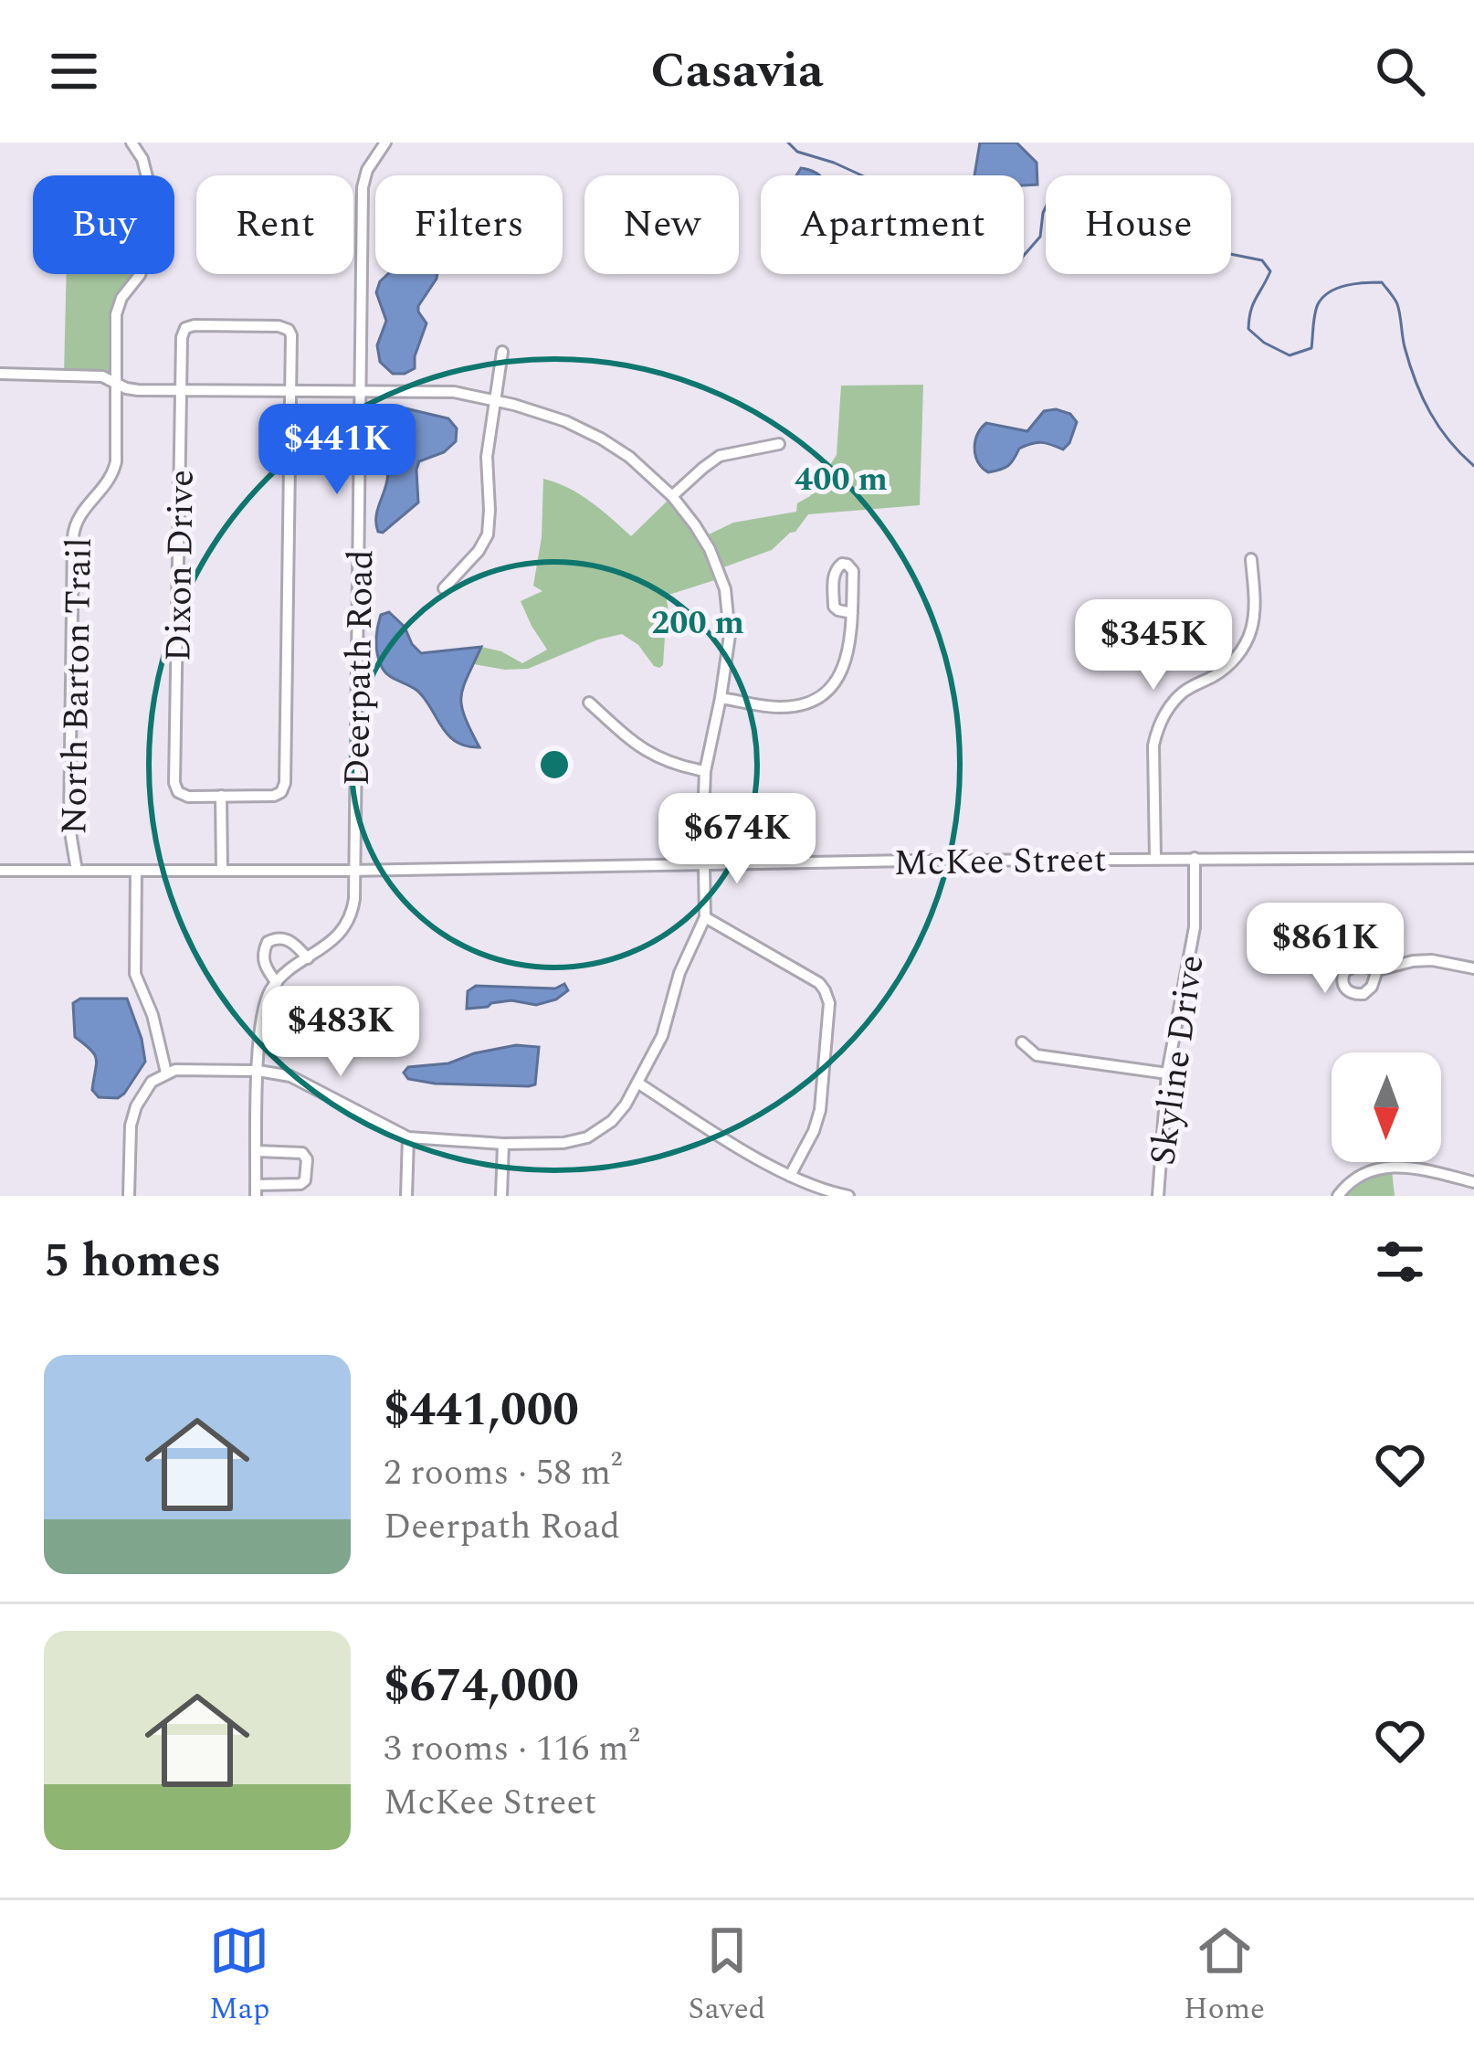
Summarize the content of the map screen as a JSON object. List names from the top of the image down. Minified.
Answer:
{"streets":{"street":["Dixon Drive","Deerpath Road","North Barton Trail","McKee Street","Skyline Drive"]},"crossings":[["Deerpath Road","McKee Street"],["North Barton Trail","McKee Street"],["McKee Street","Skyline Drive"]],"north":"bottom","page":{"header":"Casavia","chip":["Buy","Rent","Filters","New","Apartment","House"],"price":["$441K","$345K","$674K","$861K","$483K"],"heading":"5 homes","list":[{"name":"$441,000","note":"2 rooms · 58 m² · Deerpath Road"},{"name":"$674,000","note":"3 rooms · 116 m² · McKee Street"}],"tabs":["Map","Saved","Home"]},"rings":["400 m","200 m"]}
